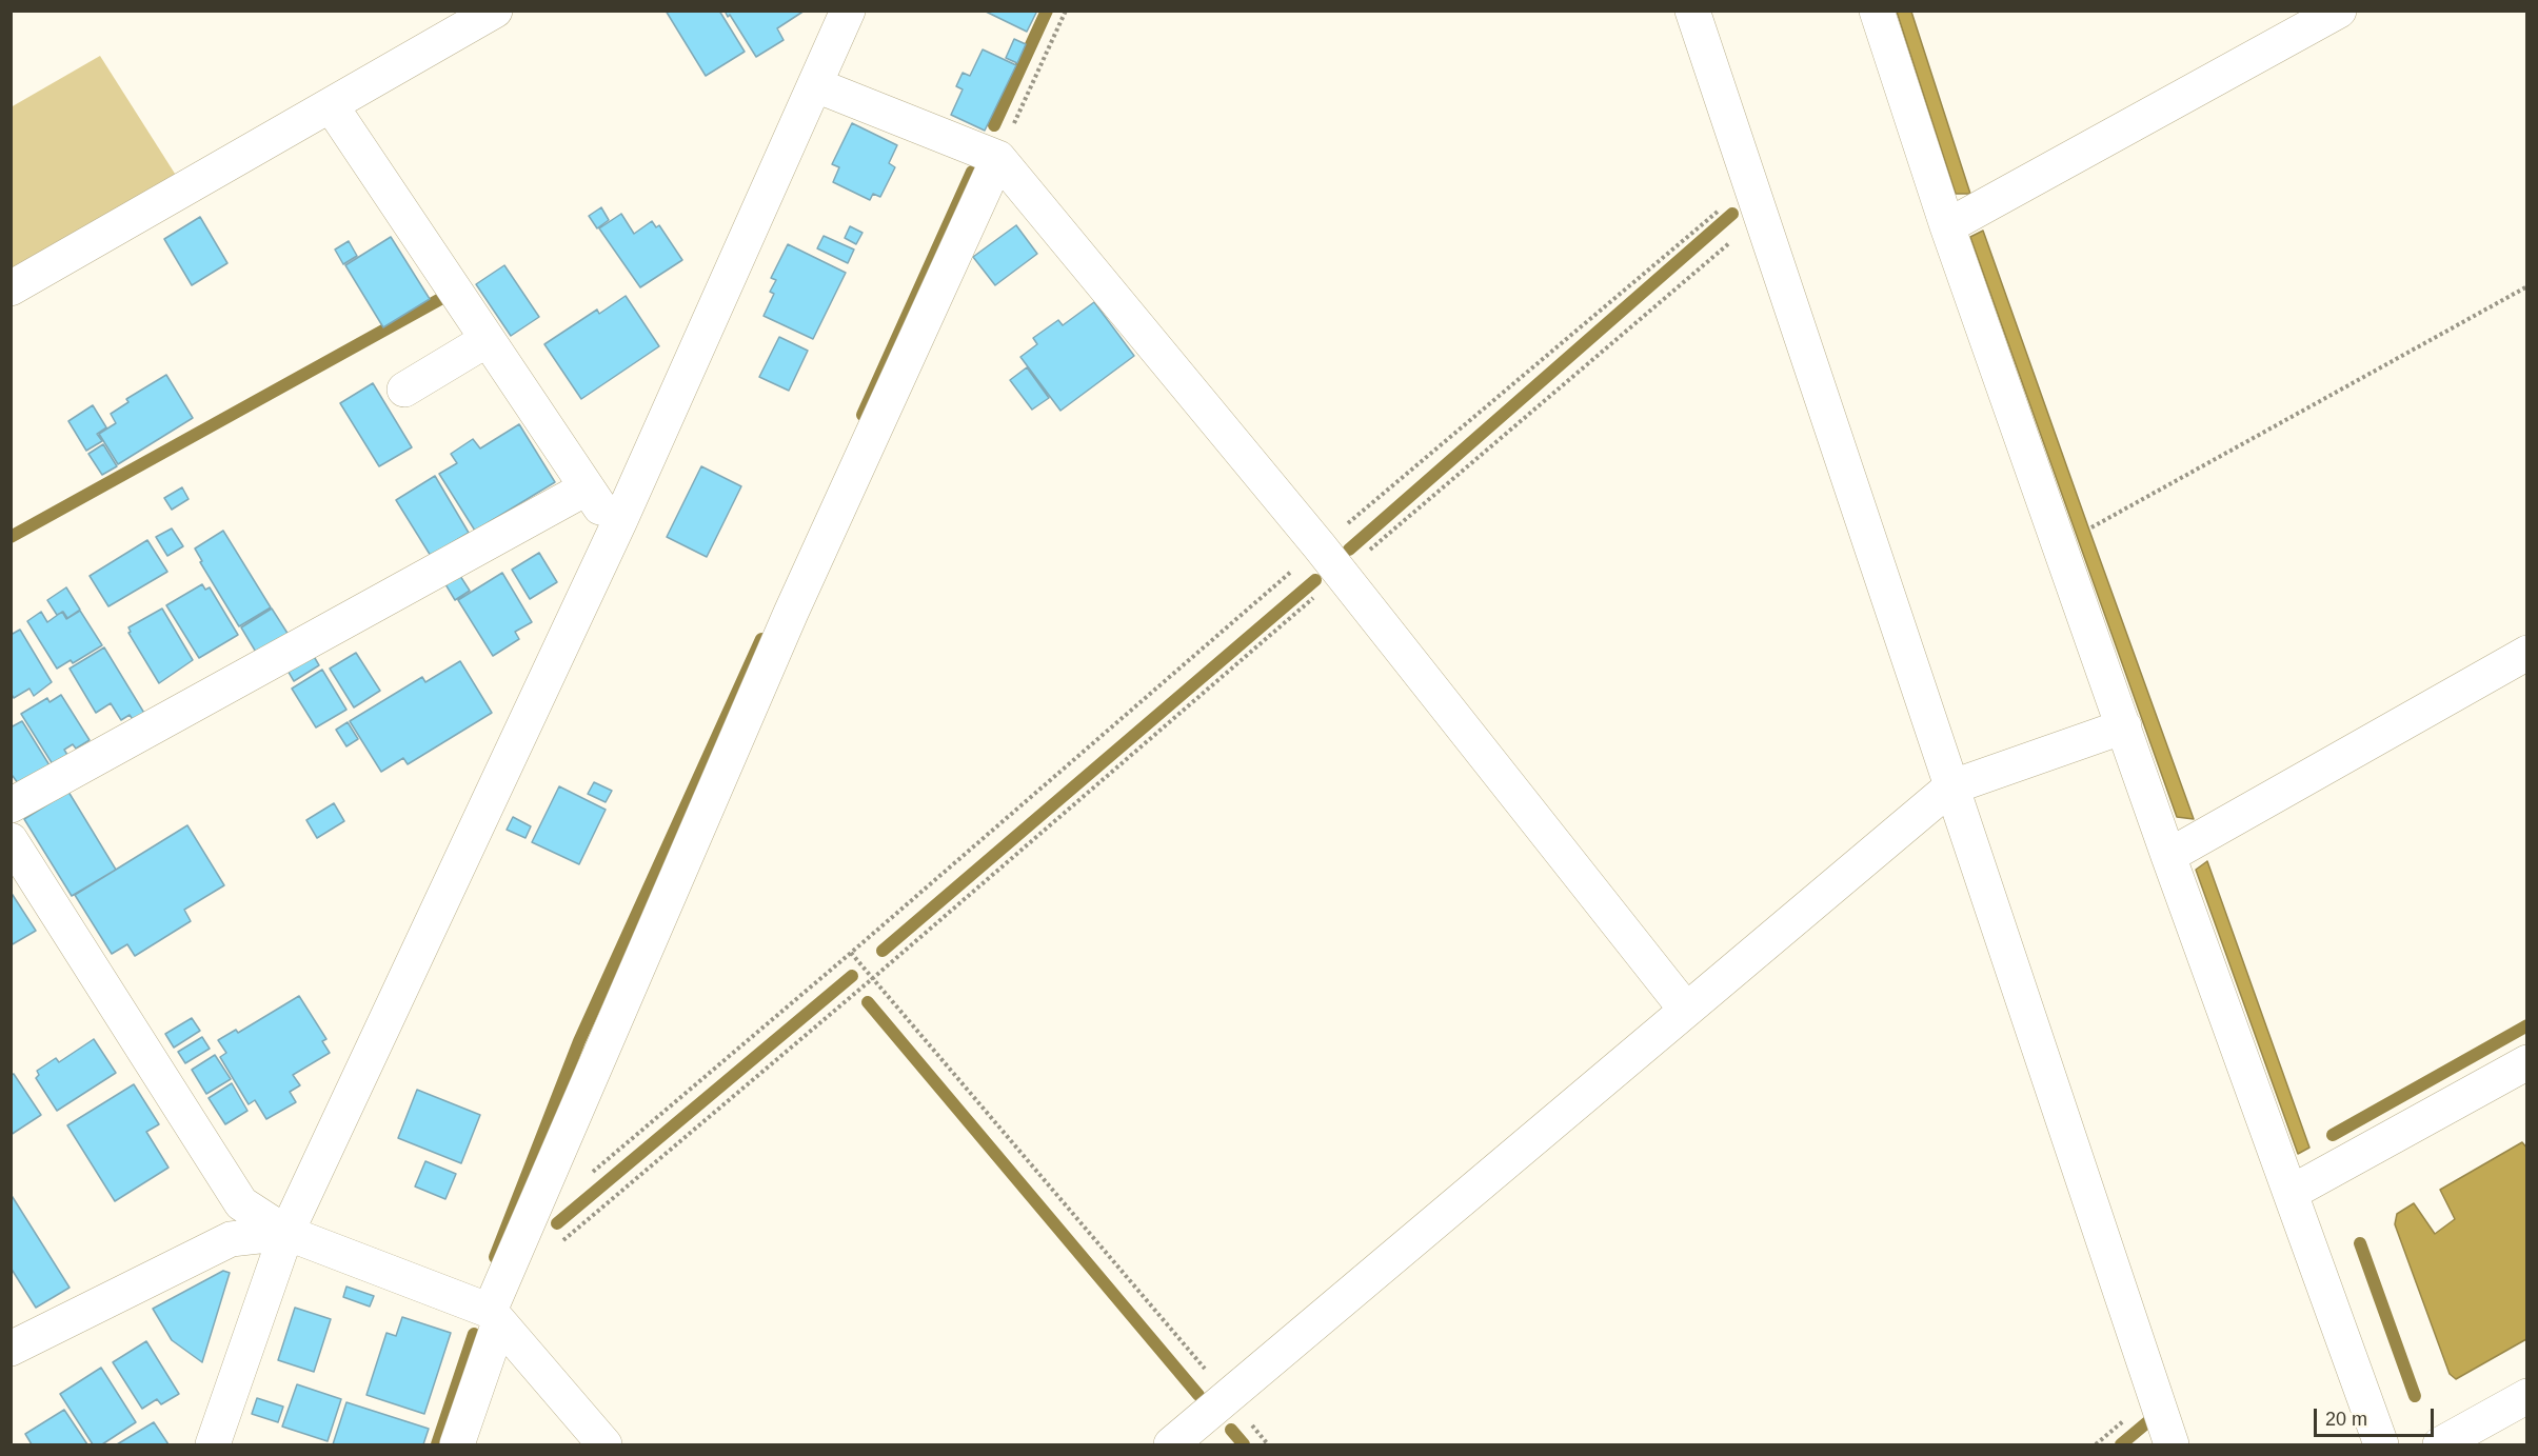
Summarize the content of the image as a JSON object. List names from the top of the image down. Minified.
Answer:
{"scale_bar":"20 m"}
